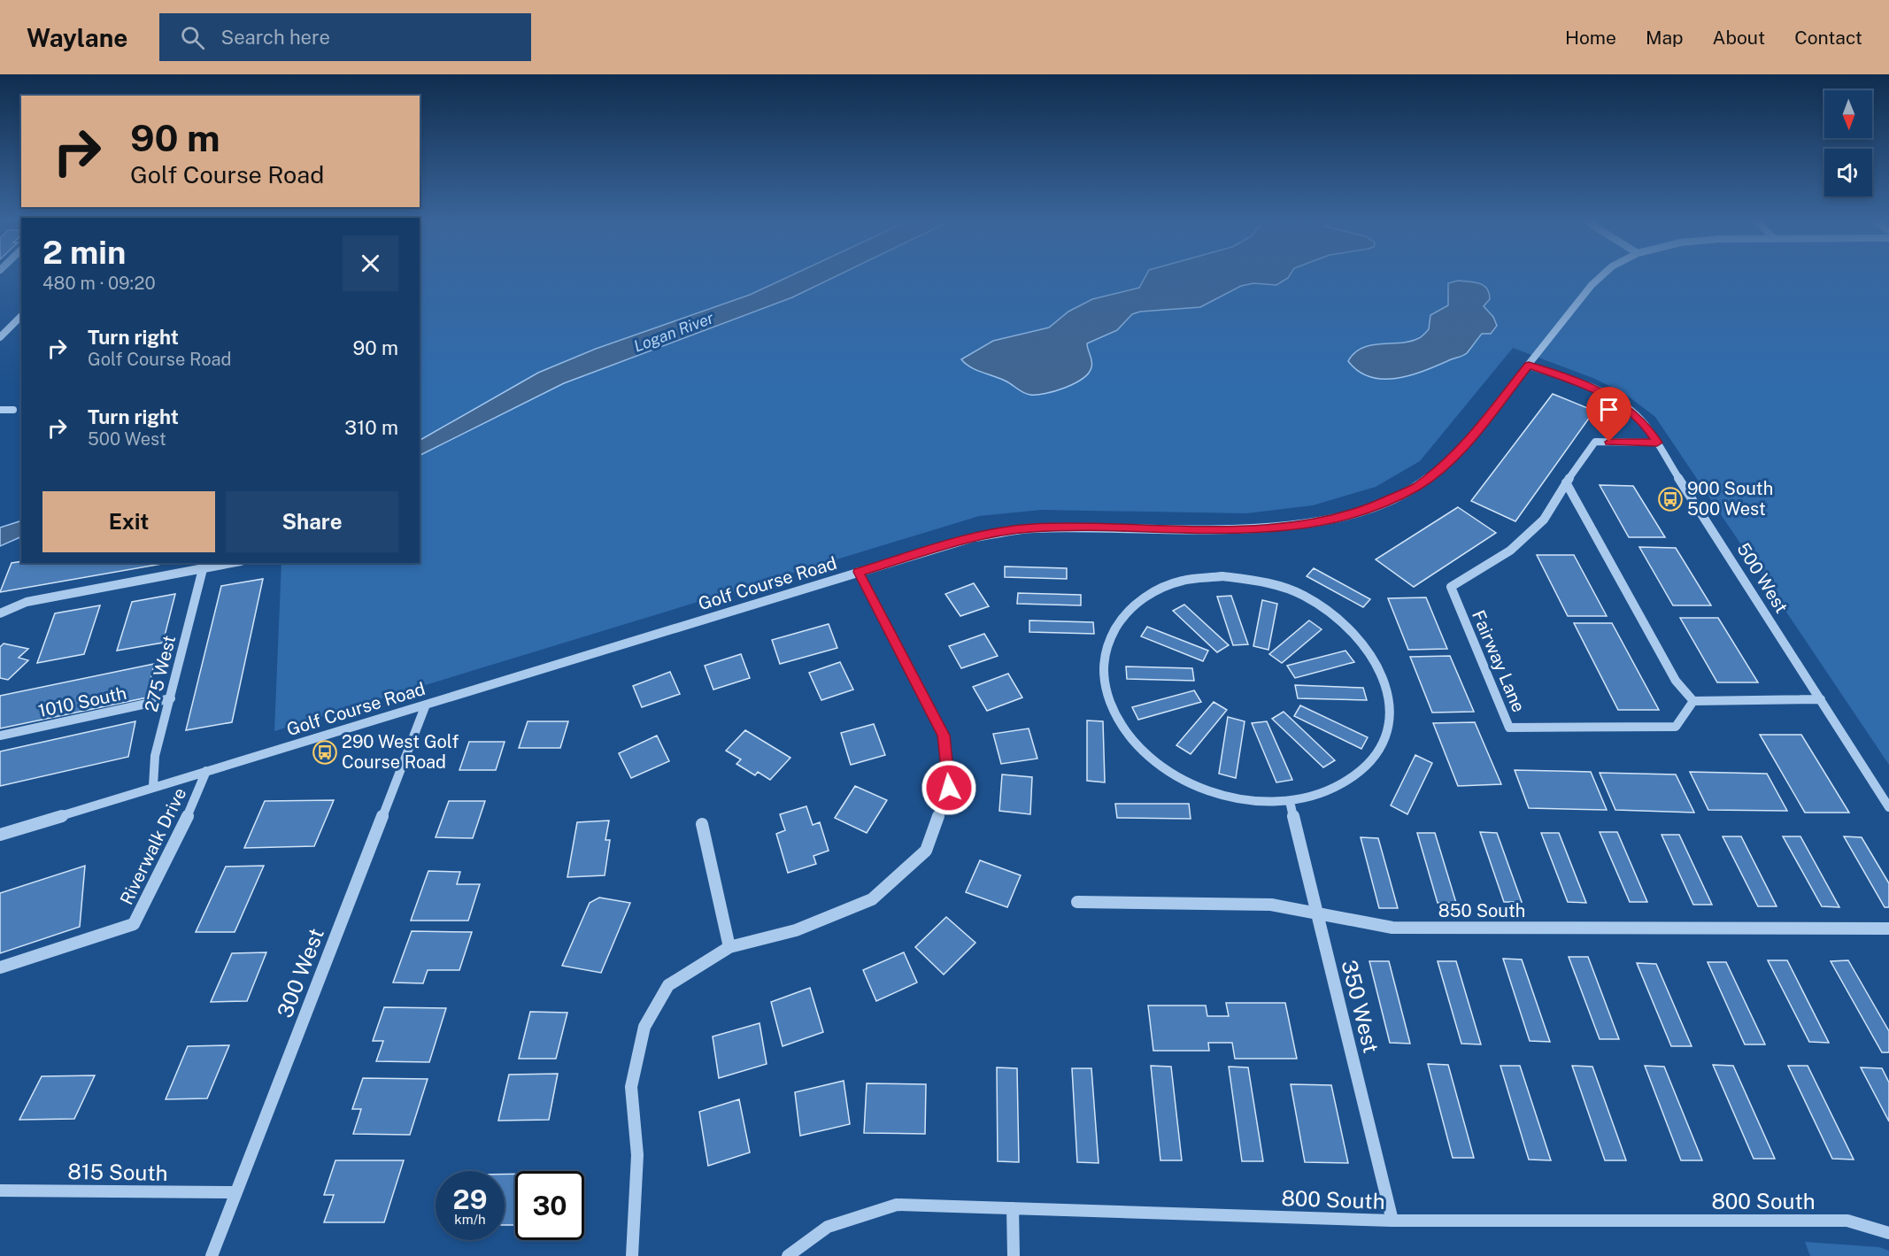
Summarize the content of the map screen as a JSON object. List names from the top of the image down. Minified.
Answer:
{"streets":{"street":["500 West","Golf Course Road","Fairway Lane","275 West","1010 South","Riverwalk Drive","850 South","300 West","350 West","815 South","800 South"]},"crossings":[["500 West","Golf Course Road"],["500 West","Fairway Lane"],["Golf Course Road","275 West"],["Golf Course Road","Riverwalk Drive"],["Golf Course Road","300 West"],["275 West","1010 South"],["850 South","350 West"],["300 West","815 South"],["350 West","800 South"]],"water":["Logan River"],"places":{"bus stop":["900 South 500 West","290 West Golf Course Road"]},"north":"bottom","page":{"header":"Waylane","search":"Search here","nav":["Home","Map","About","Contact"],"turn":["90 m","Golf Course Road"],"heading":["2 min","480 m · 09:20"],"list":[{"name":"Turn right","note":"Golf Course Road","value":"90 m"},{"name":"Turn right","note":"500 West","value":"310 m"}],"buttons":["Exit","Share"],"speed":"29 km/h","limit":"30"}}
